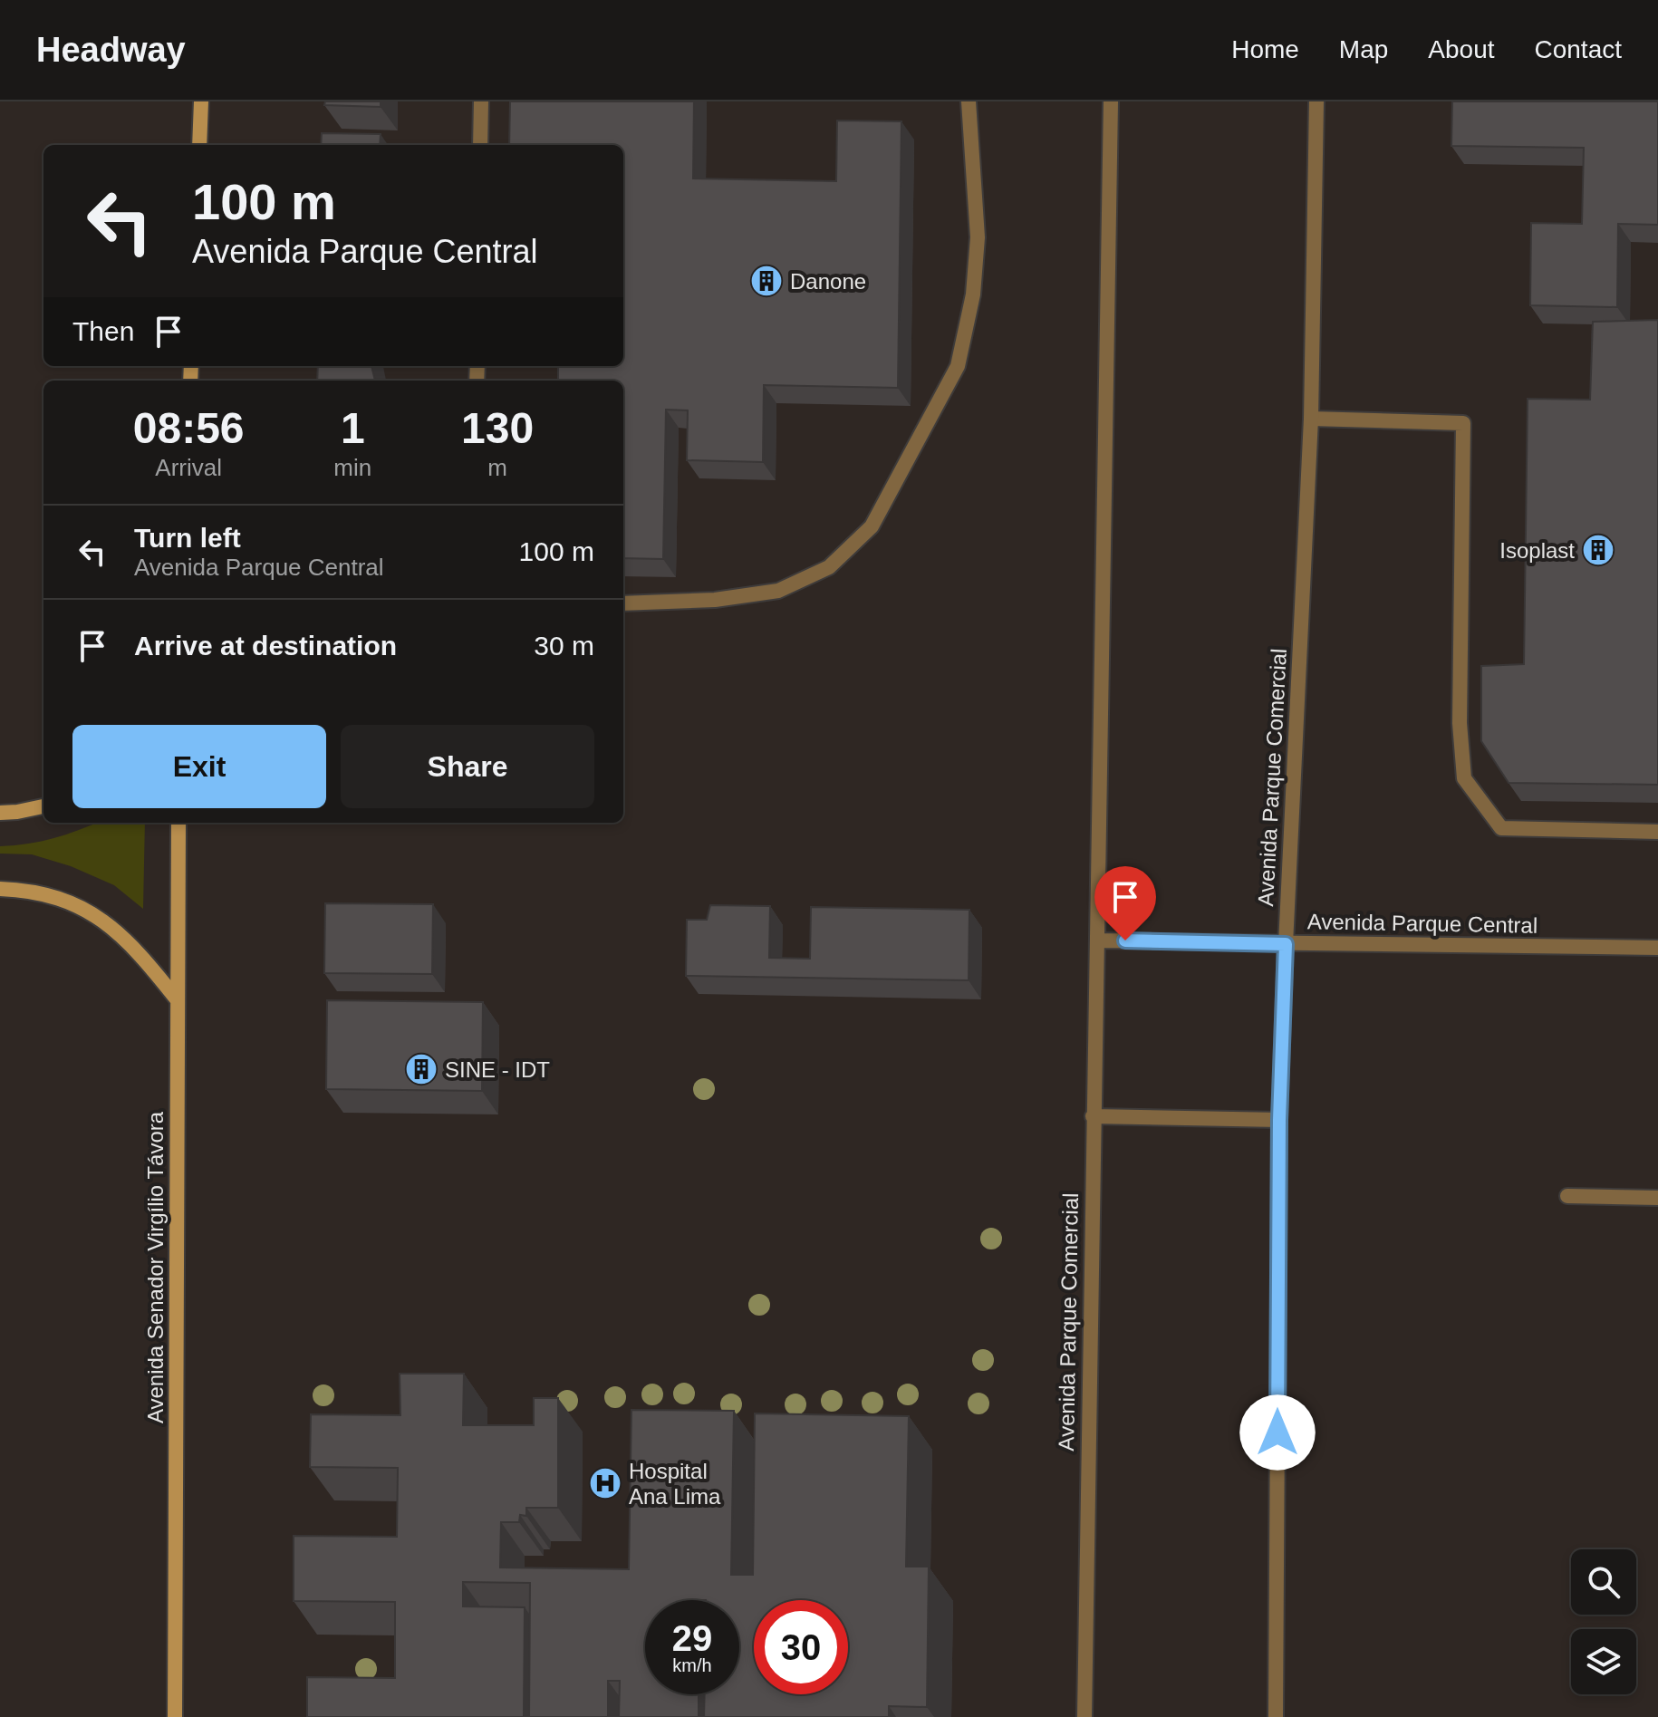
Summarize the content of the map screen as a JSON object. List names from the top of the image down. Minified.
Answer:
{"streets":{"main road":["Avenida Senador Virgílio Távora"],"street":["Avenida Parque Comercial","Avenida Parque Central"]},"crossings":[["Avenida Parque Comercial","Avenida Parque Central"]],"places":{"building":["Danone","Isoplast","SINE - IDT"],"hospital":["Hospital Ana Lima"]},"page":{"header":"Headway","nav":["Home","Map","About","Contact"],"turn":["100 m","Avenida Parque Central"],"then":"Then","eta":["08:56","Arrival","1","min","130","m"],"list":[{"name":"Turn left","note":"Avenida Parque Central","value":"100 m"},{"name":"Arrive at destination","value":"30 m"}],"buttons":["Exit","Share"],"speed":"29 km/h","limit":"30"}}
